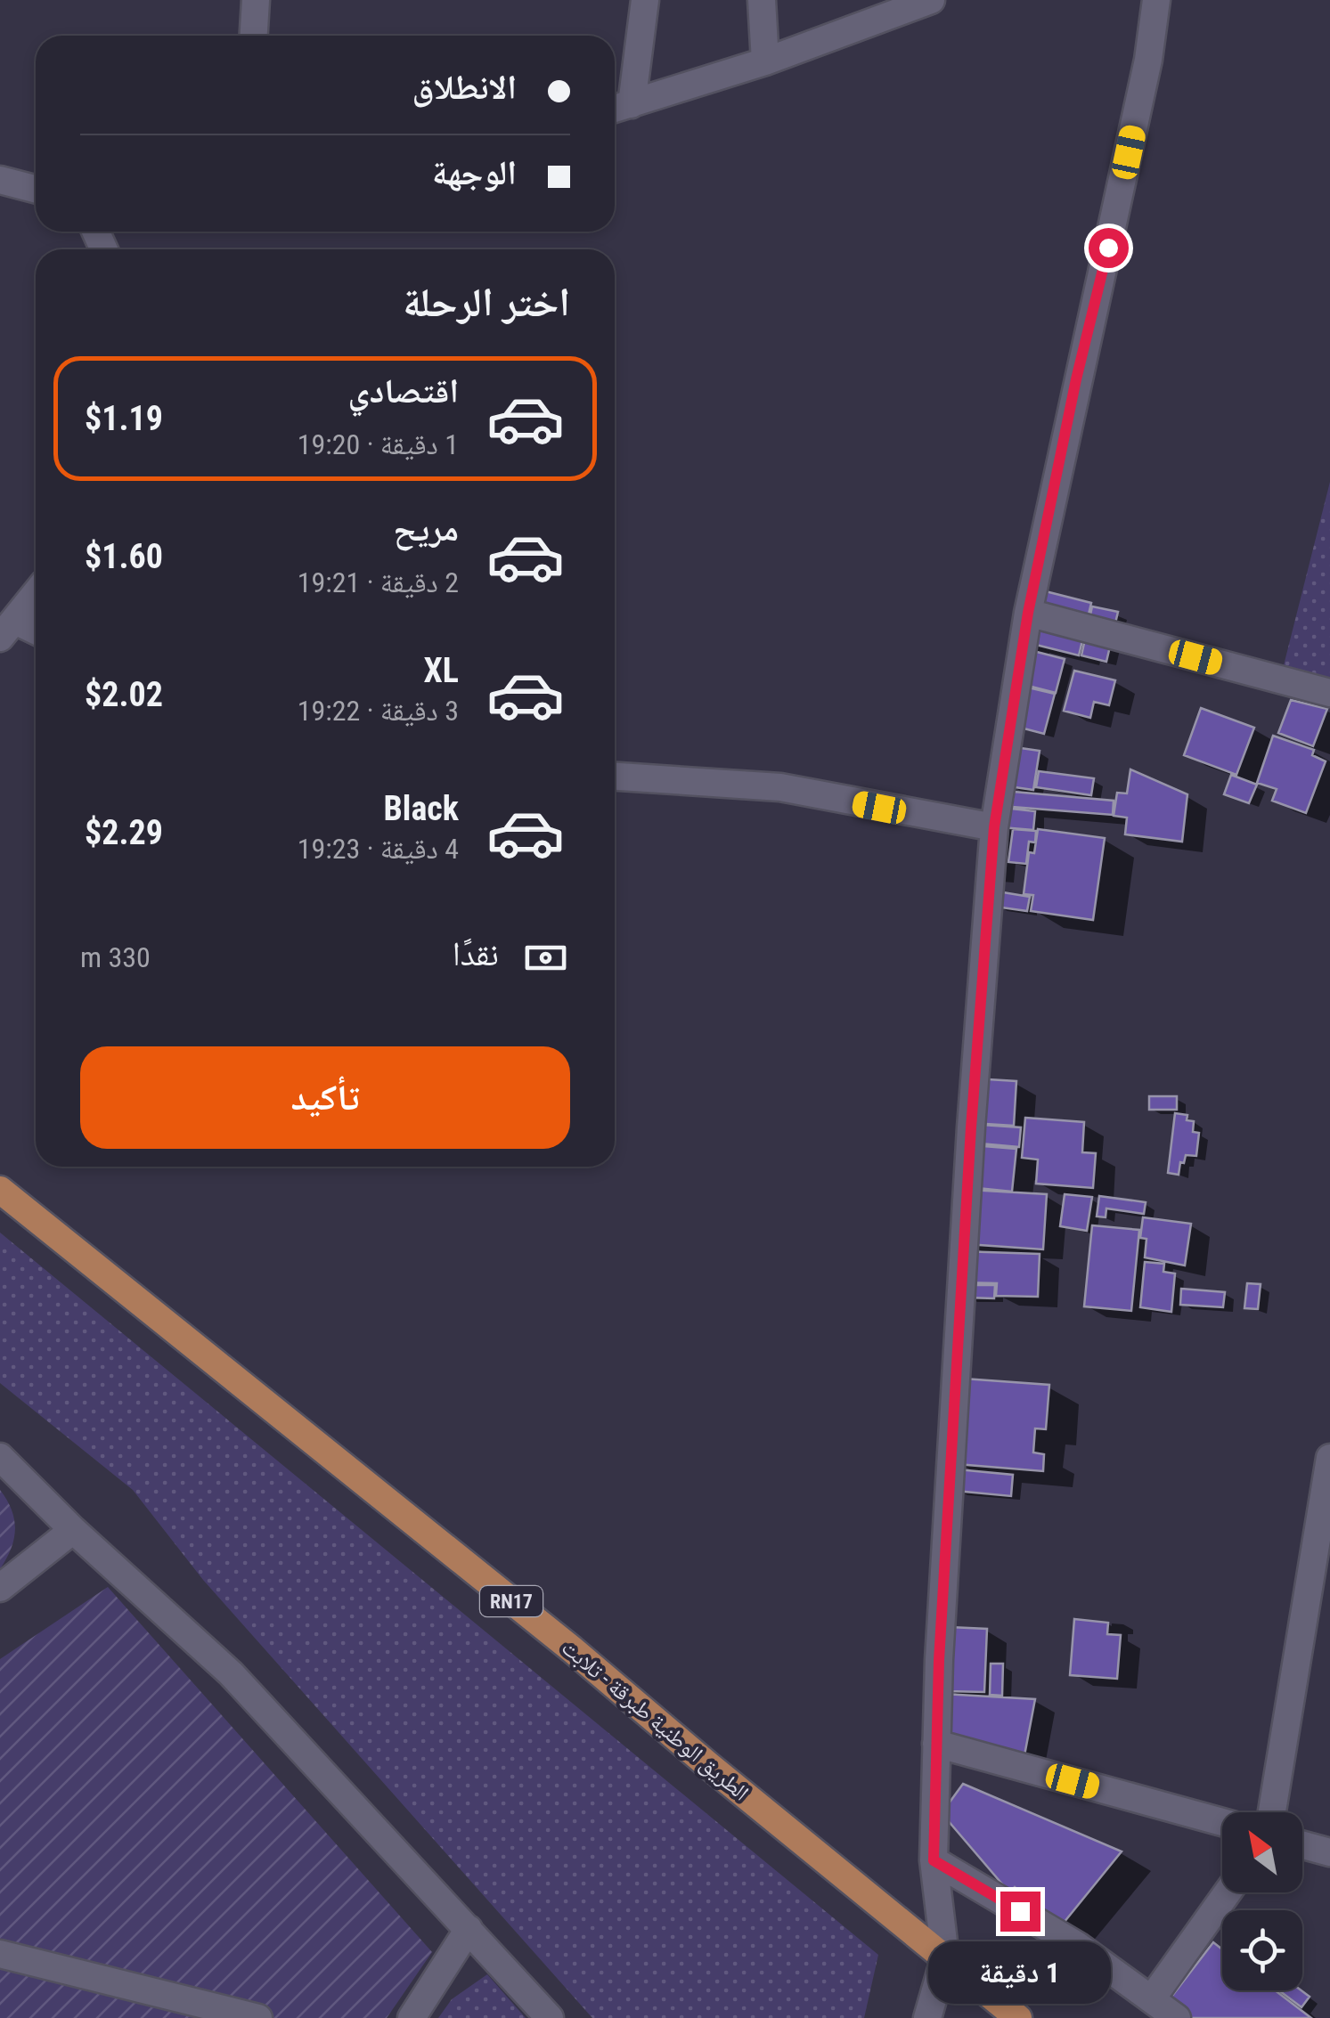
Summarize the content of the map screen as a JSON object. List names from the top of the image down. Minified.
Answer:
{"streets":{"main road":["RN17","الطريق الوطنية طبرقة - تلابت"]},"north":"top left","page":{"banner":["الانطلاق","الوجهة"],"heading":"اختر الرحلة","list":[{"name":"اقتصادي","note":"1 دقيقة · 19:20","value":"$1.19"},{"name":"مريح","note":"2 دقيقة · 19:21","value":"$1.60"},{"name":"XL","note":"3 دقيقة · 19:22","value":"$2.02"},{"name":"Black","note":"4 دقيقة · 19:23","value":"$2.29"}],"pay":["نقدًا","330 m"],"buttons":"تأكيد","bubble":"1 دقيقة"}}
